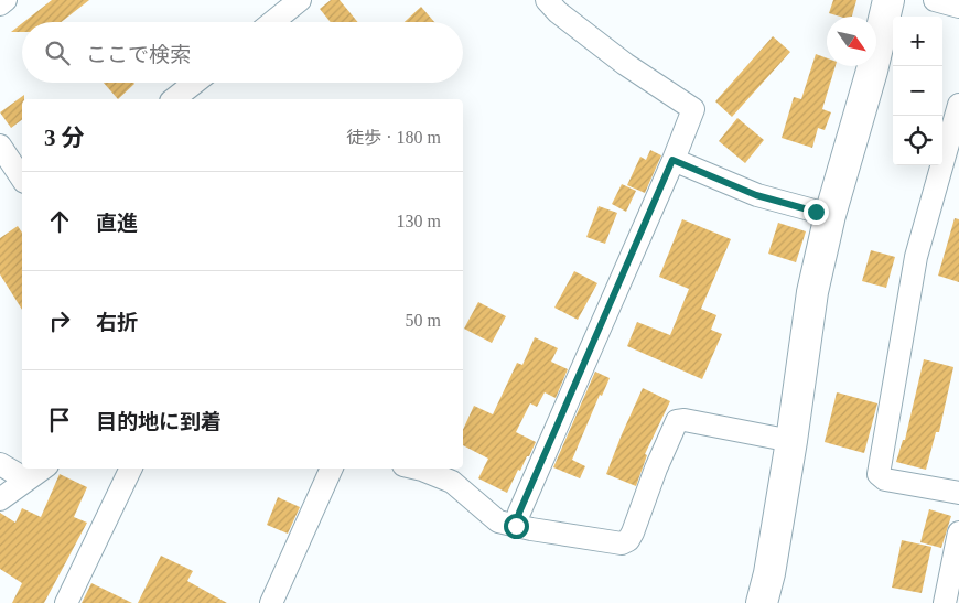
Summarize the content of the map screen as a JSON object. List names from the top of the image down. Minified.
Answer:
{"north":"bottom right","page":{"map_buttons":["+","−"],"search":"ここで検索","heading":["3 分","徒歩 · 180 m"],"list":[["直進","130 m"],["右折","50 m"],"目的地に到着"]}}
